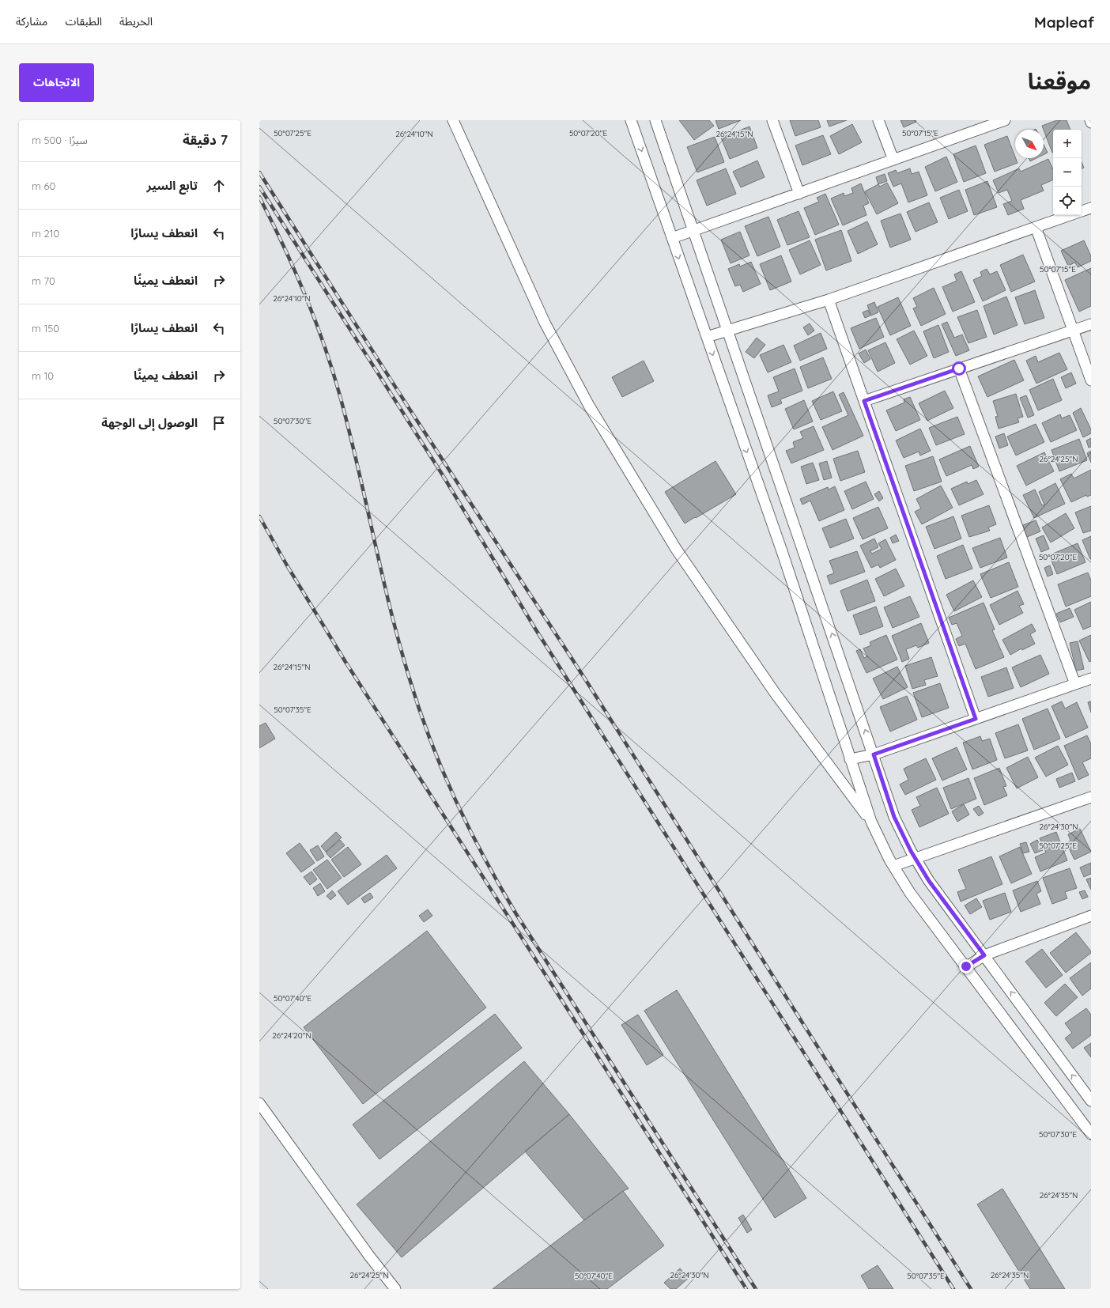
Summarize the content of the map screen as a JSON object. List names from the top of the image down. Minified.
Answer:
{"north":"bottom right","page":{"header":"Mapleaf","nav":["الخريطة","الطبقات","مشاركة"],"title":"موقعنا","buttons":"الاتجاهات","heading":["7 دقيقة","سيرًا · 500 m"],"map_buttons":["+","−"],"list":[["تابع السير","60 m"],["انعطف يسارًا","210 m"],["انعطف يمينًا","70 m"],["انعطف يسارًا","150 m"],["انعطف يمينًا","10 m"],"الوصول إلى الوجهة"]},"coordinates":["50°07'25\"E","50°07'20\"E","50°07'15\"E","26°24'10\"N","26°24'15\"N","50°07'30\"E","26°24'25\"N","50°07'35\"E","26°24'30\"N","50°07'40\"E","26°24'20\"N","26°24'35\"N"]}
